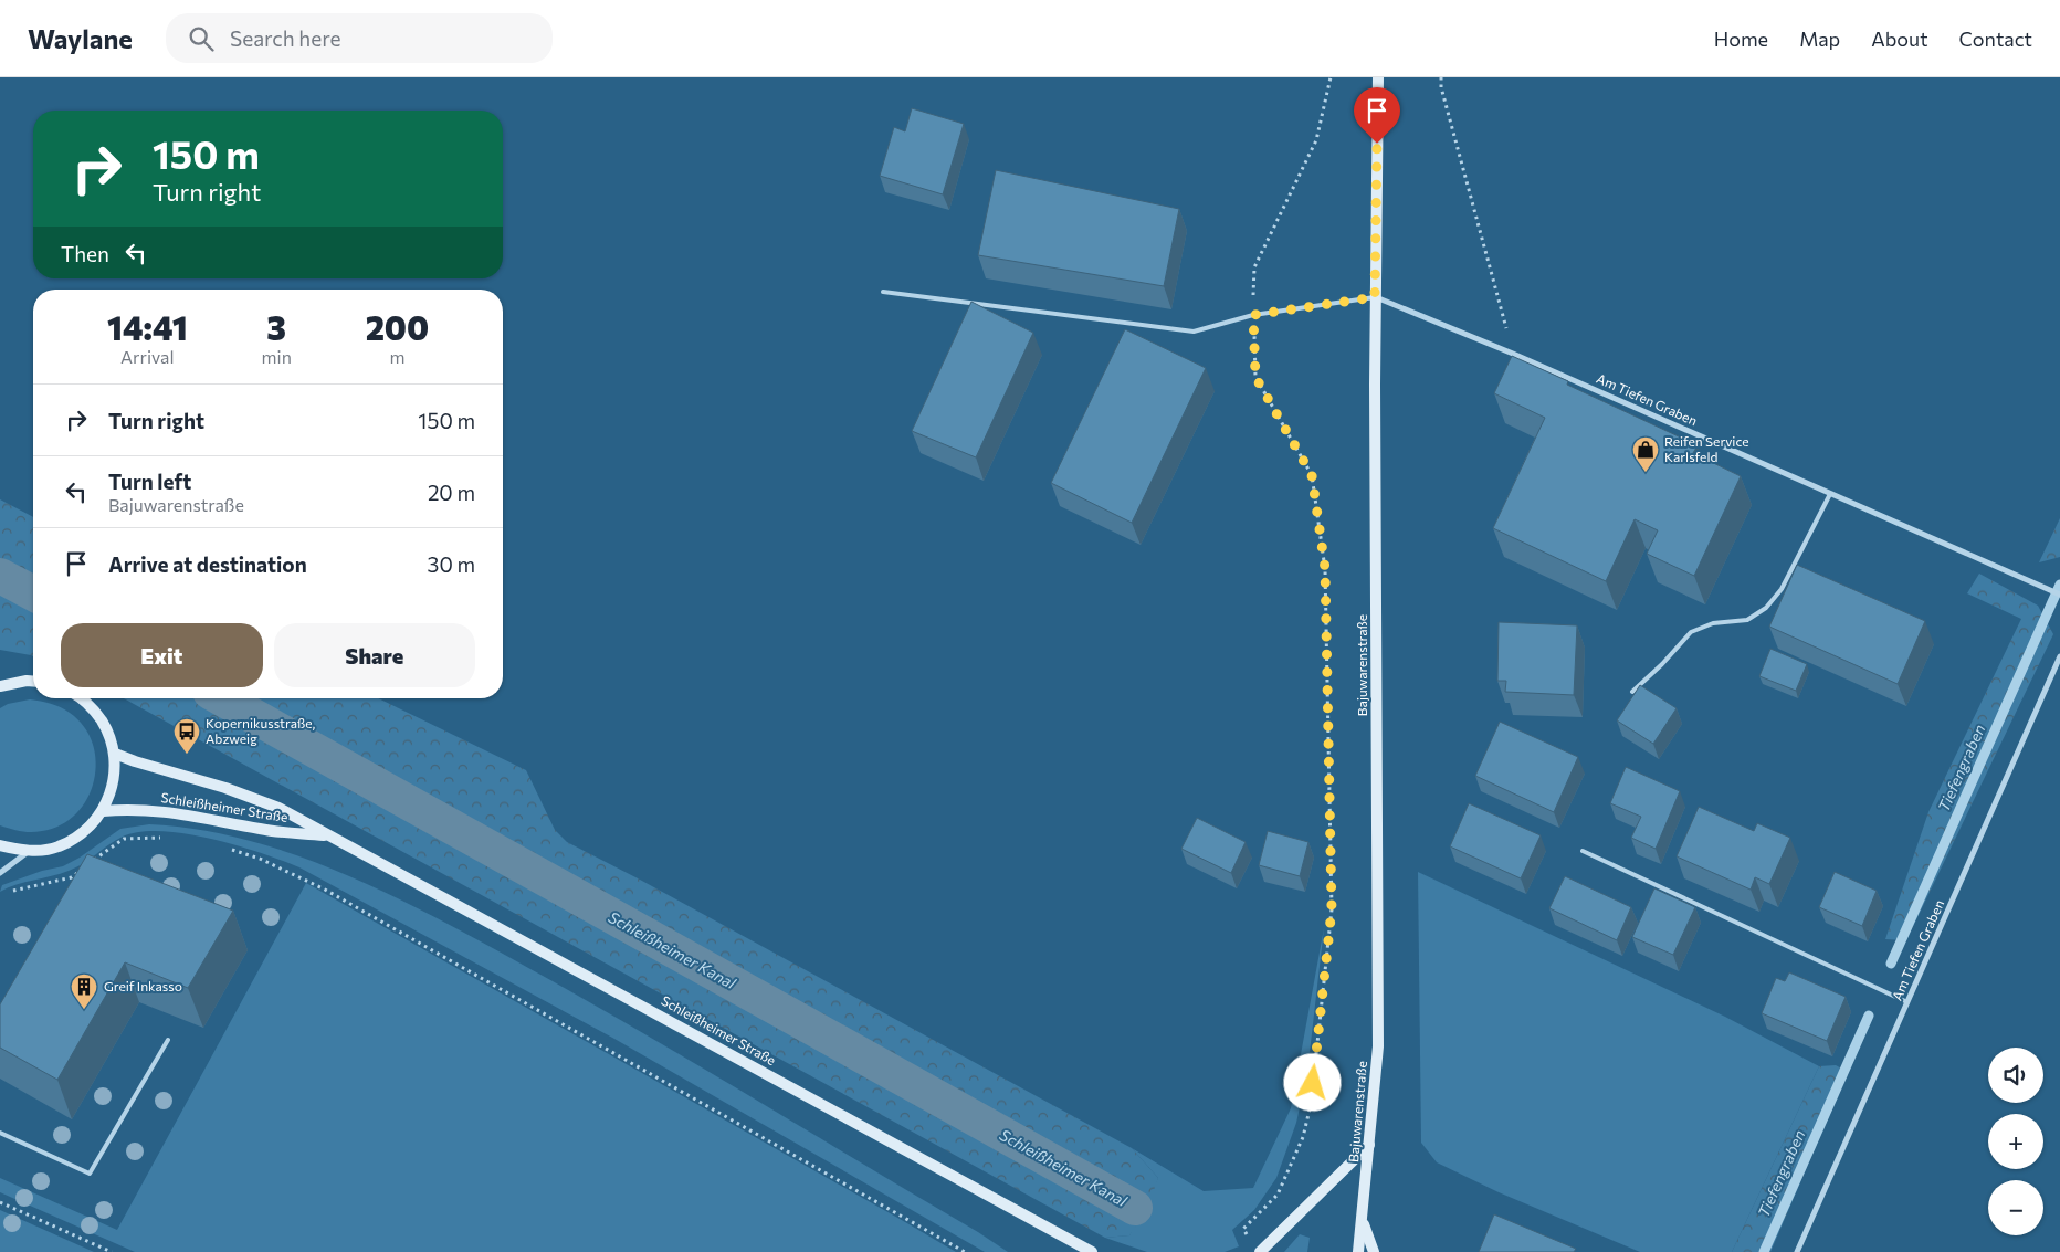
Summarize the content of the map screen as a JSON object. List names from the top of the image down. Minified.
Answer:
{"streets":{"main road":["Bajuwarenstraße","Schleißheimer Straße"],"street":["Am Tiefen Graben"]},"crossings":[["Am Tiefen Graben","Bajuwarenstraße"]],"water":["Tiefengraben","Schleißheimer Kanal"],"places":{"shop":["Reifen Service Karlsfeld"],"bus stop":["Kopernikusstraße, Abzweig"],"building":["Greif Inkasso"]},"page":{"header":"Waylane","search":"Search here","nav":["Home","Map","About","Contact"],"turn":["150 m","Turn right"],"then":"Then","eta":["14:41","Arrival","3","min","200","m"],"list":[{"name":"Turn right","value":"150 m"},{"name":"Turn left","note":"Bajuwarenstraße","value":"20 m"},{"name":"Arrive at destination","value":"30 m"}],"buttons":["Exit","Share"],"map_buttons":["+","−"]}}
